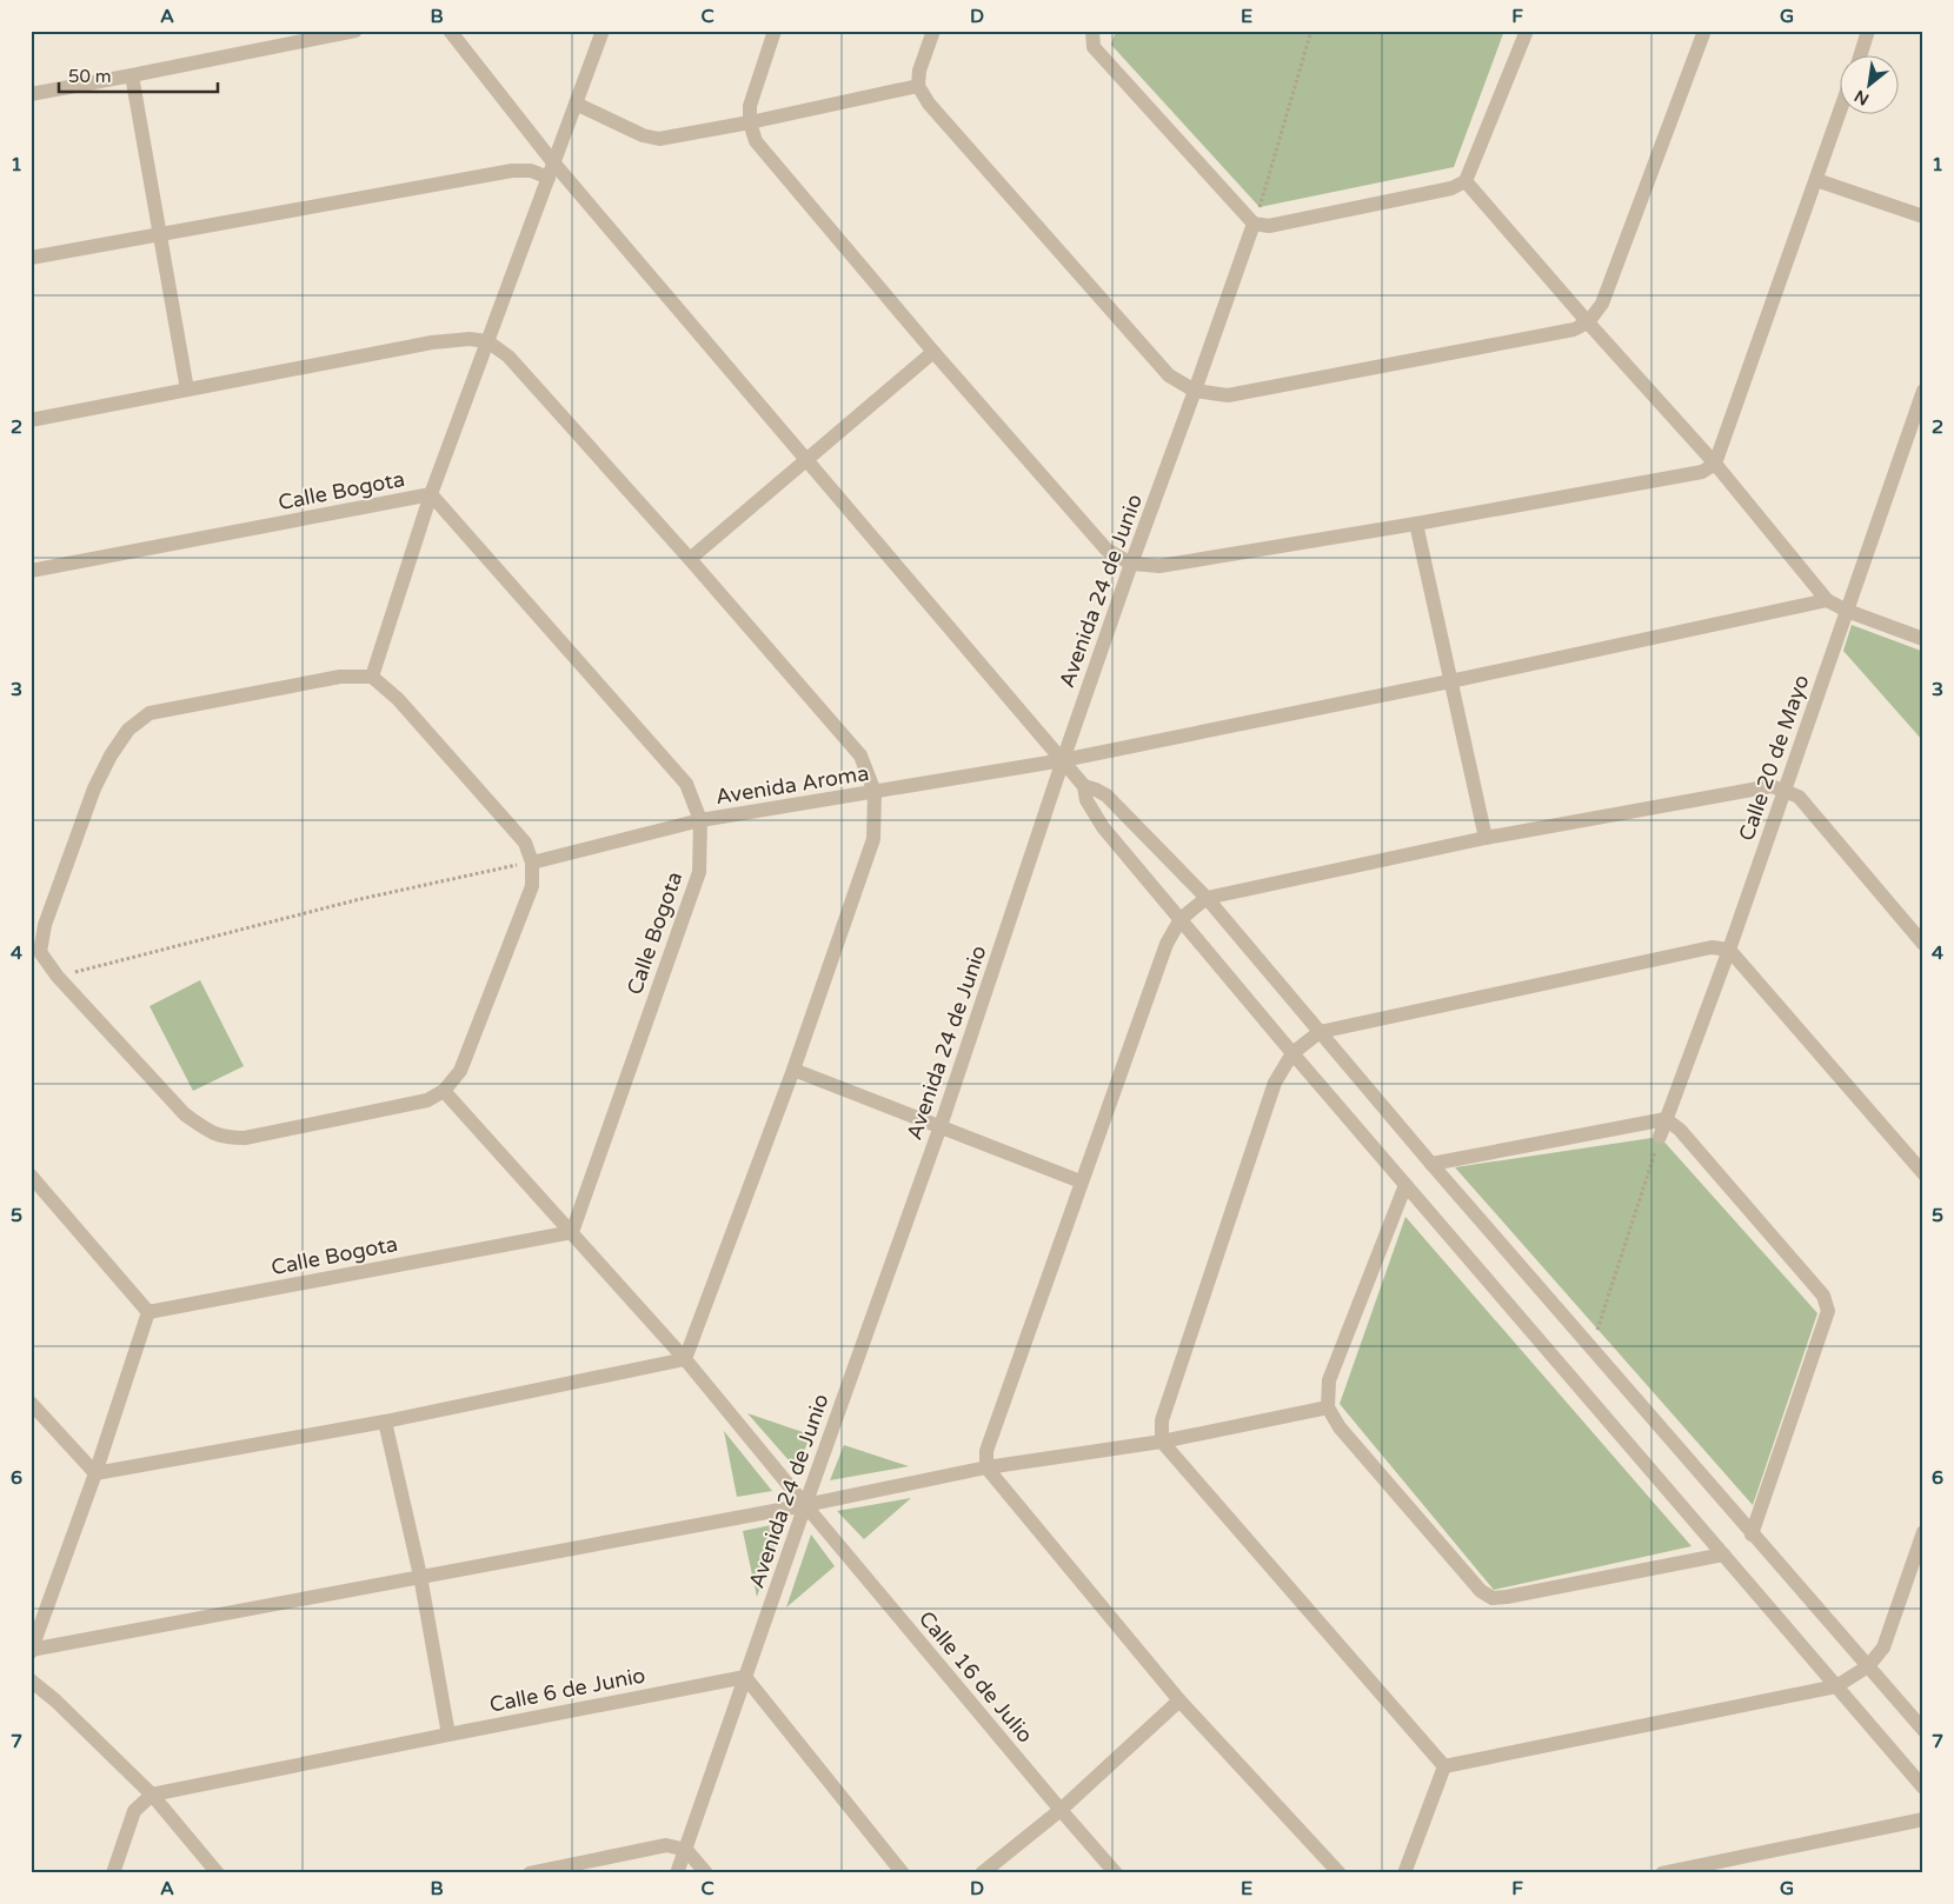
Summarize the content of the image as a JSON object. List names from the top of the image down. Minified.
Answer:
{"streets":{"street":["Calle Bogota","Avenida 24 de Junio","Calle 20 de Mayo","Avenida Aroma","Calle 16 de Julio","Calle 6 de Junio"]},"crossings":[["Calle Bogota","Avenida Aroma"],["Calle Bogota","Calle 16 de Julio"],["Avenida 24 de Junio","Avenida Aroma"],["Avenida 24 de Junio","Calle 16 de Julio"],["Avenida 24 de Junio","Calle 6 de Junio"]],"scale_bar":"50 m","north":"bottom left","grid":{"columns":["A","B","C","D","E","F","G"],"rows":["1","2","3","4","5","6","7"]}}
